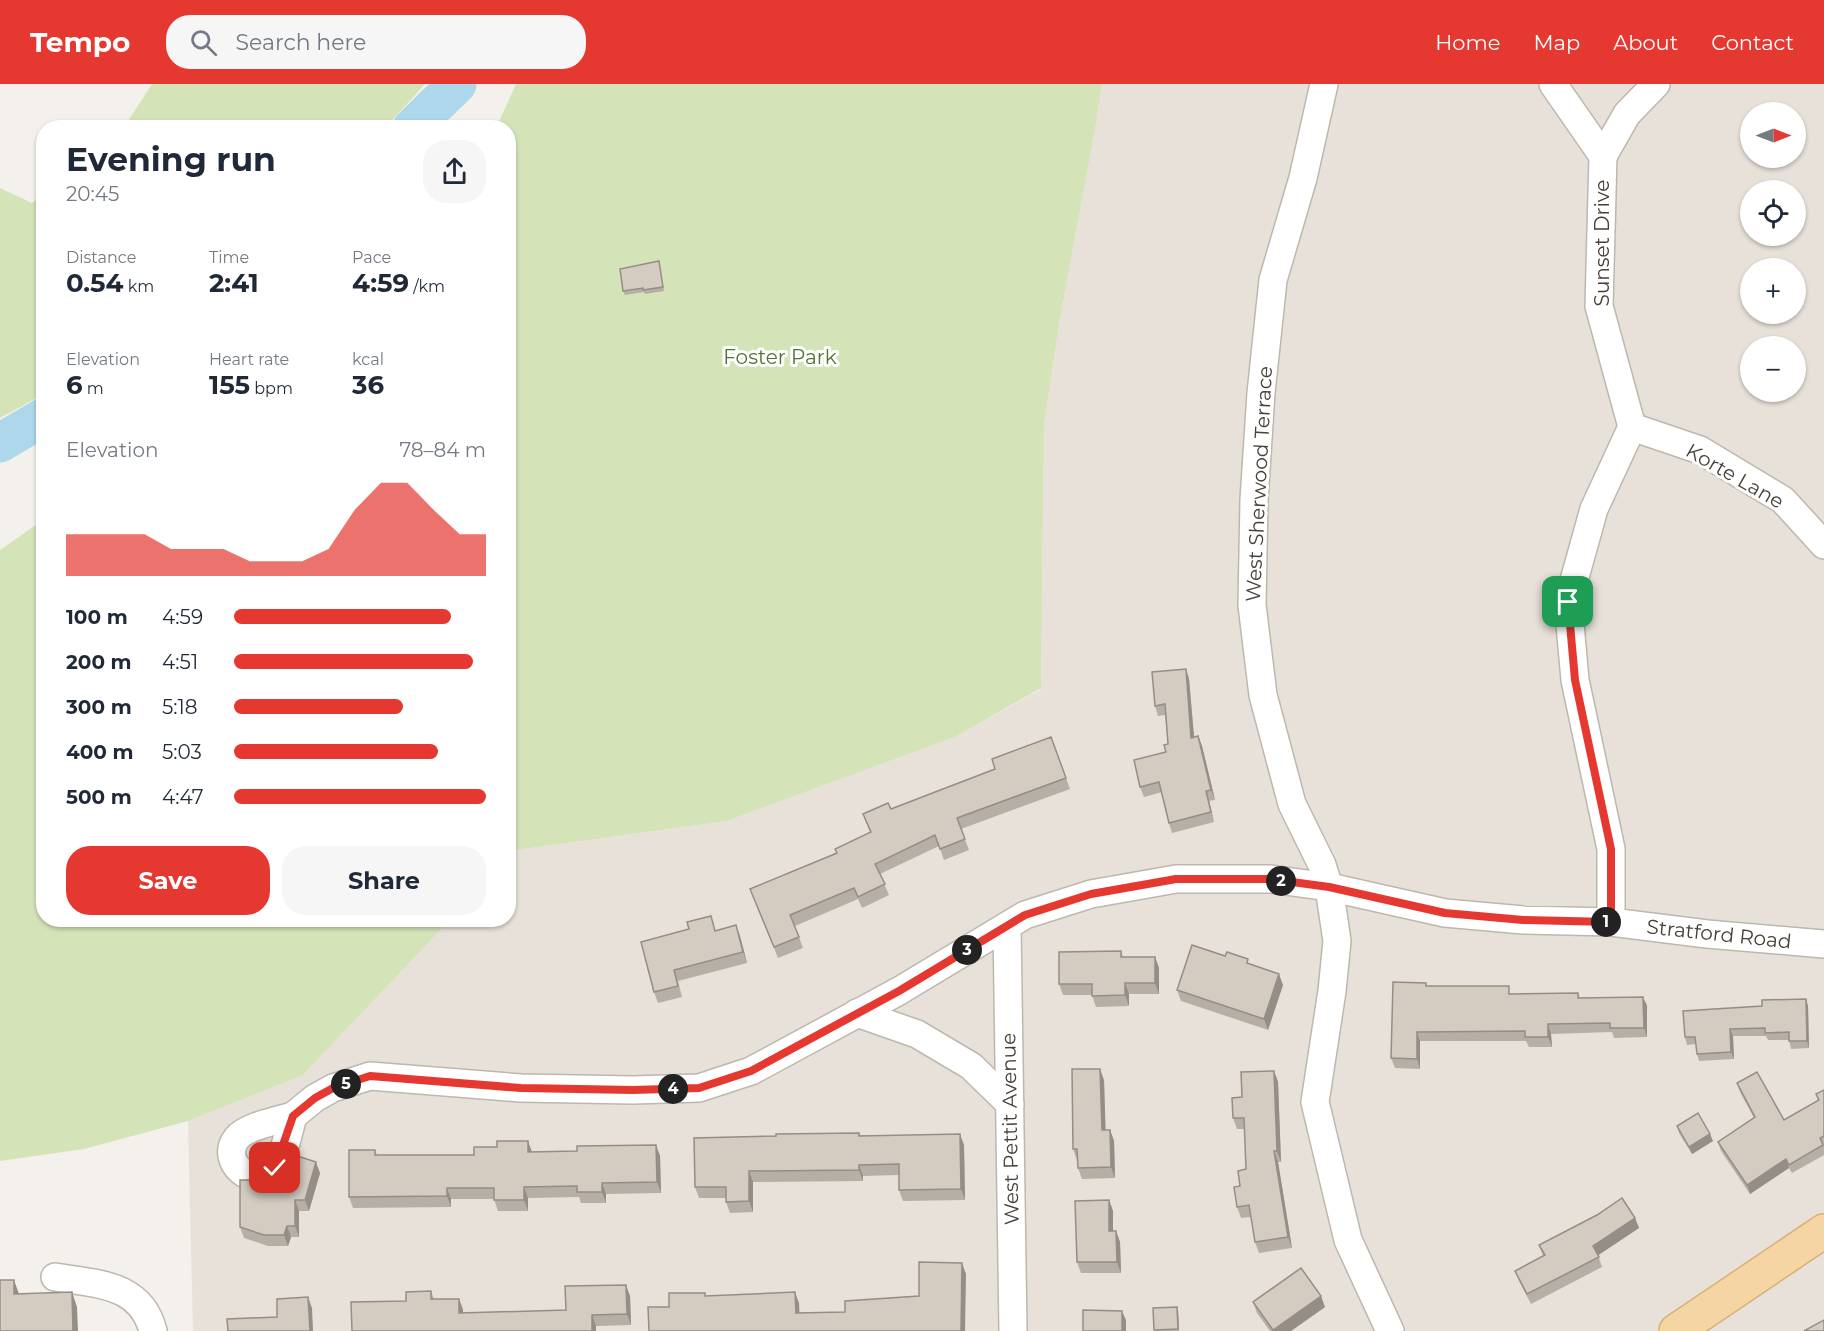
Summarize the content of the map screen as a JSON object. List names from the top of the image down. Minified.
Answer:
{"streets":{"street":["Sunset Drive","Korte Lane","West Sherwood Terrace","Stratford Road","West Pettit Avenue"]},"crossings":[["Sunset Drive","Korte Lane"],["West Sherwood Terrace","Stratford Road"],["Stratford Road","West Pettit Avenue"]],"parks":["Foster Park"],"north":"right","page":{"header":"Tempo","search":"Search here","nav":["Home","Map","About","Contact"],"map_buttons":["+","−"],"heading":["Evening run","20:45"],"stats":[["Distance","0.54 km"],["Time","2:41"],["Pace","4:59 /km"],["Elevation","6 m"],["Heart rate","155 bpm"],["kcal","36"]],"chart":["Elevation","78–84 m"],"list":[{"name":"100 m","note":"4:59"},{"name":"200 m","note":"4:51"},{"name":"300 m","note":"5:18"},{"name":"400 m","note":"5:03"},{"name":"500 m","note":"4:47"}],"buttons":["Save","Share"],"pins":["2","1","3","5","4"]}}
